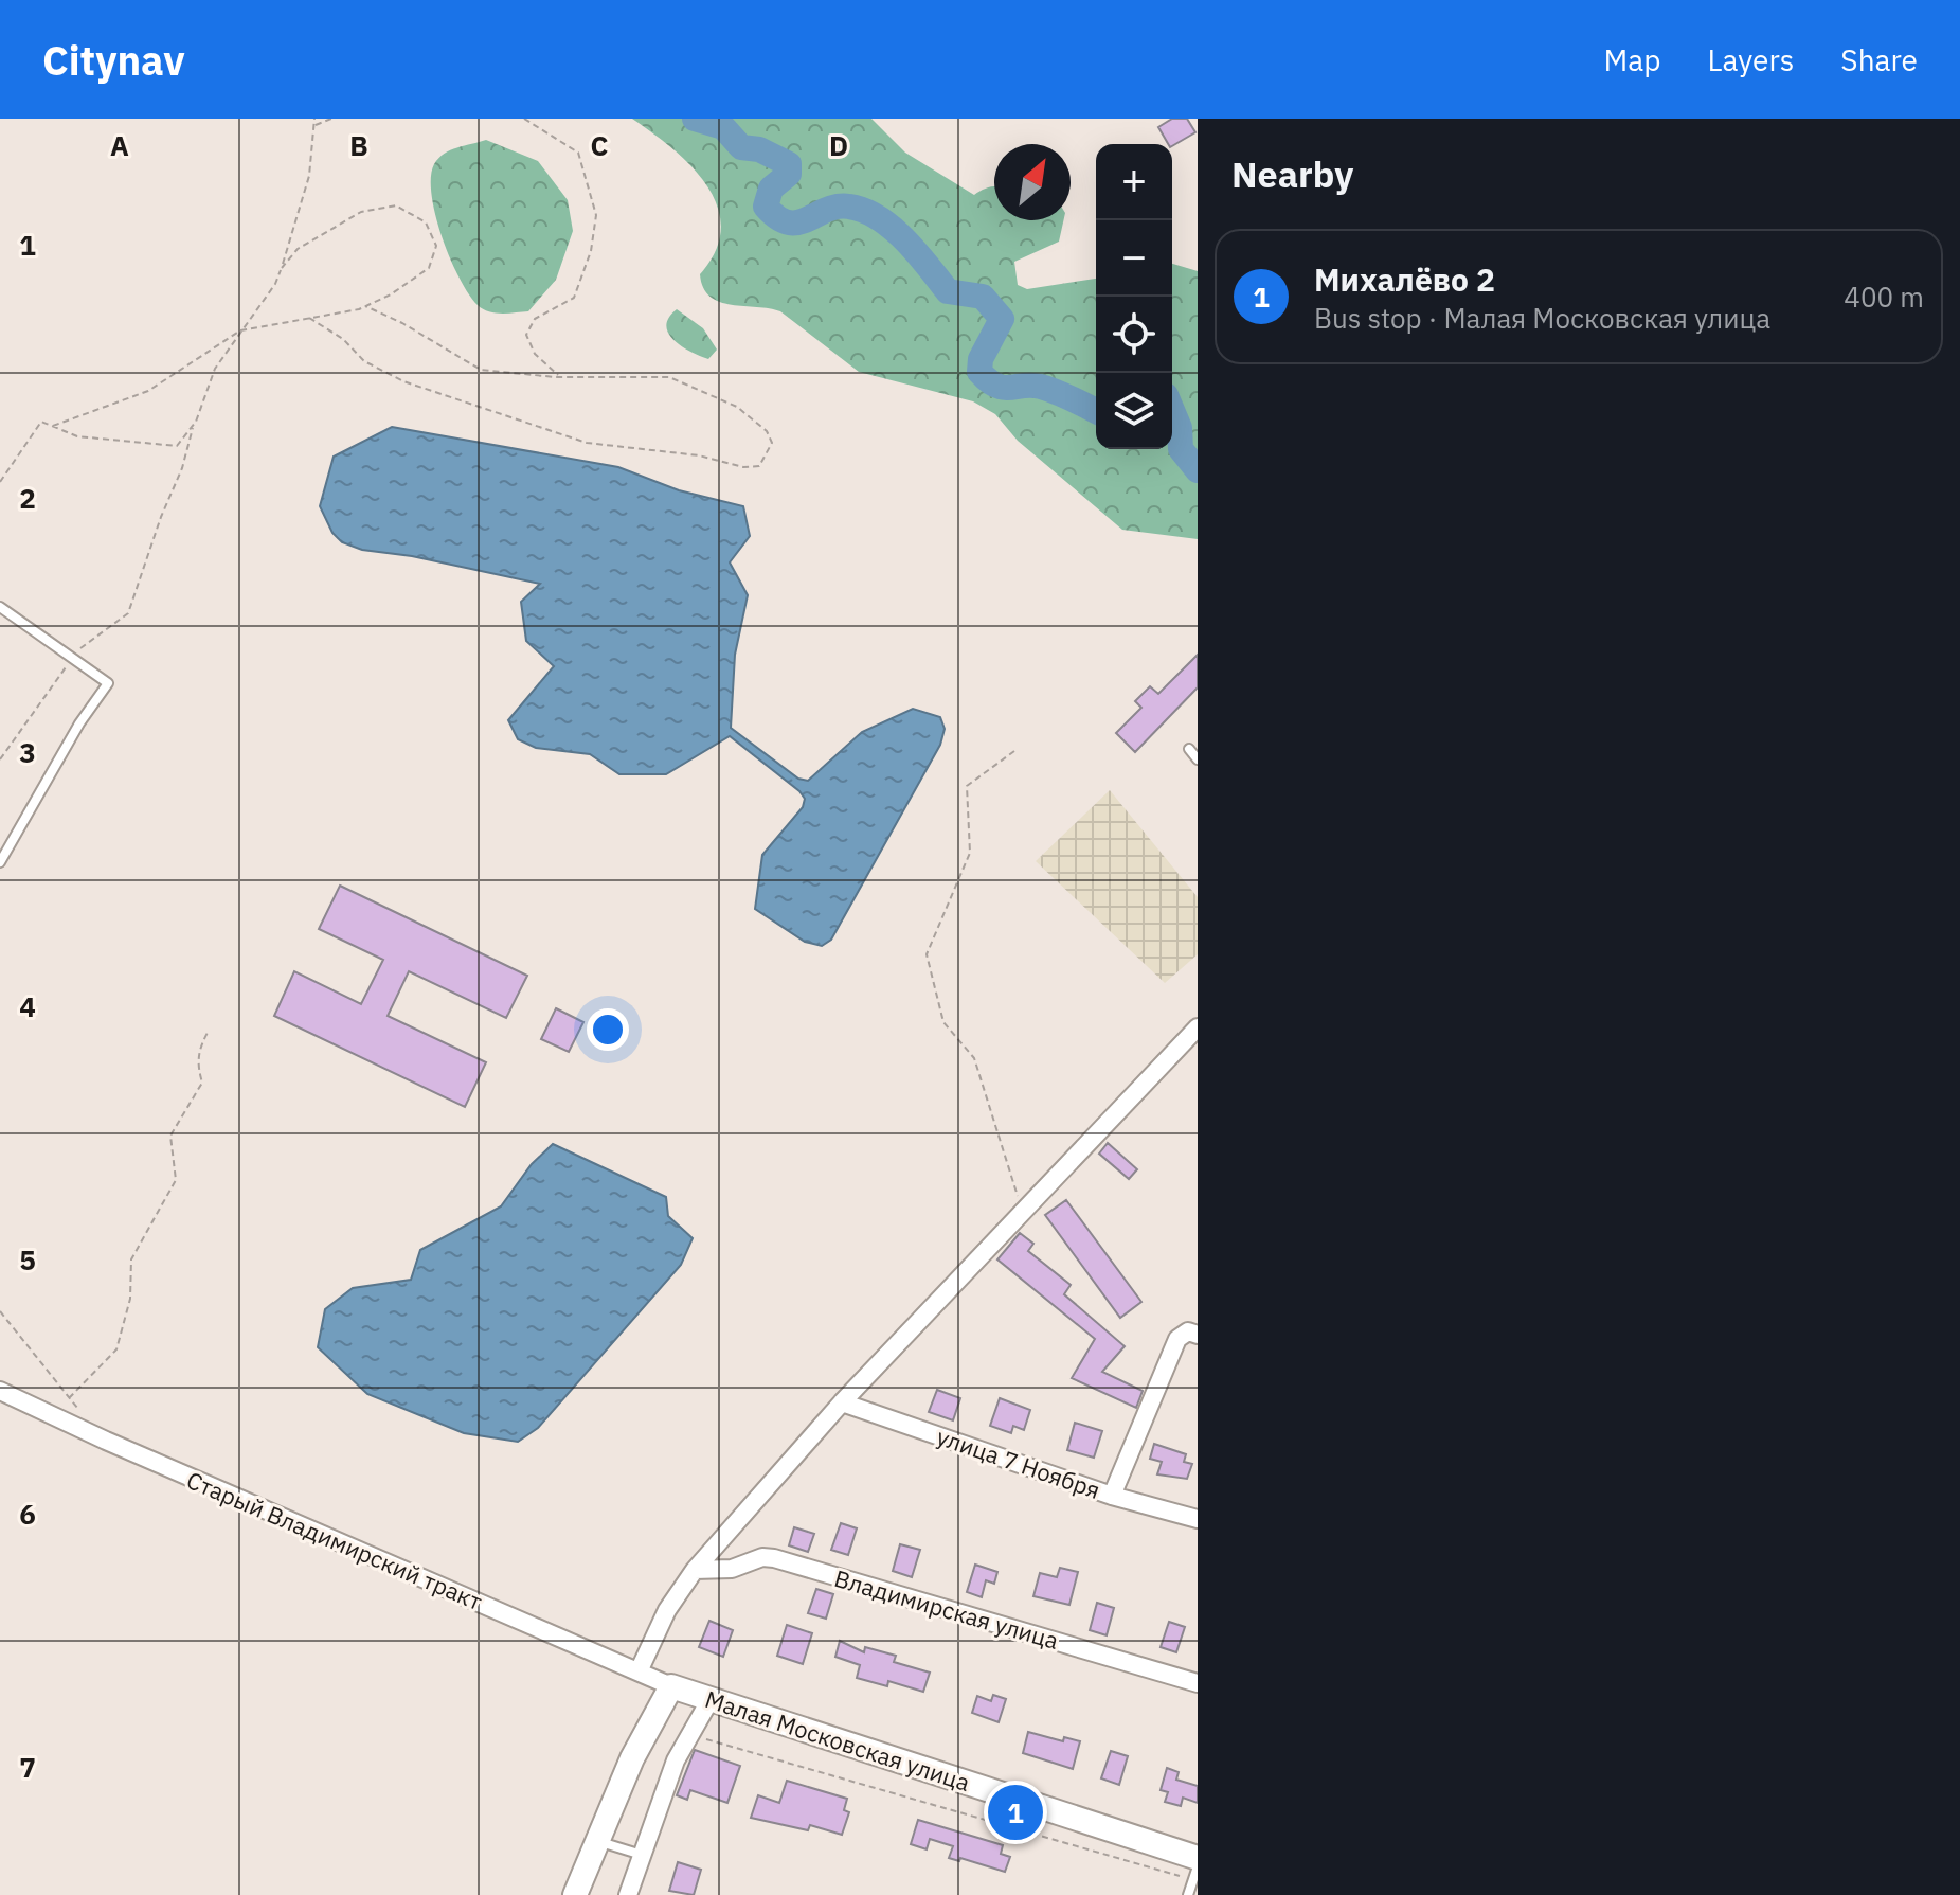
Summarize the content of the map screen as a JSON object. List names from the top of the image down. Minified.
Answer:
{"streets":{"main road":["Малая Московская улица"],"street":["улица 7 Ноября","Старый Владимирский тракт","Владимирская улица"]},"crossings":[["Старый Владимирский тракт","Малая Московская улица"]],"north":"top right","page":{"header":"Citynav","nav":["Map","Layers","Share"],"heading":"Nearby","map_buttons":["+","−"],"list":[{"mark":"1","name":"Михалёво 2","note":"Bus stop · Малая Московская улица","value":"400 m"}],"pins":"1"},"grid":{"columns":["A","B","C","D"],"rows":["1","2","3","4","5","6","7"]}}
